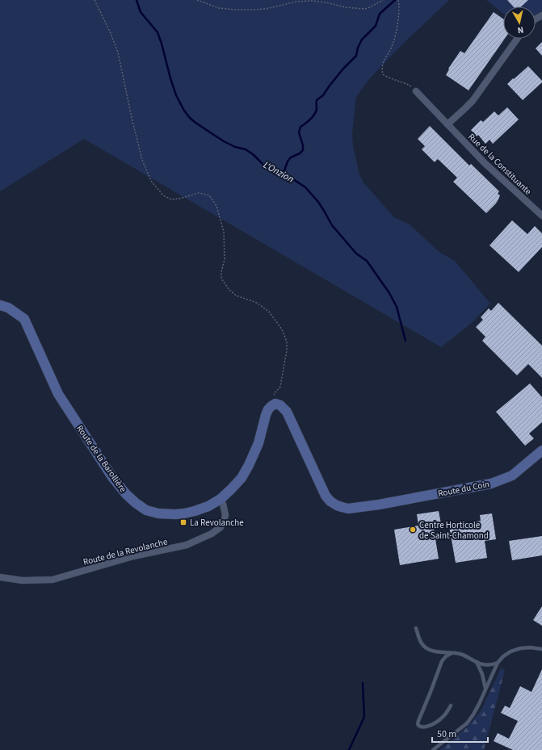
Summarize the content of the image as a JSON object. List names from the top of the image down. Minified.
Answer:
{"streets":{"main road":["Route de la Barollière","Route du Coin"],"street":["Rue de la Constituante","Route de la Revolanche"]},"crossings":[["Route de la Barollière","Route du Coin"],["Route de la Barollière","Route de la Revolanche"]],"water":["L'Onzion"],"places":{"transit":["La Revolanche"],"other":["Centre Horticole de Saint-Chamond"]},"scale_bar":"50 m","north":"bottom"}
